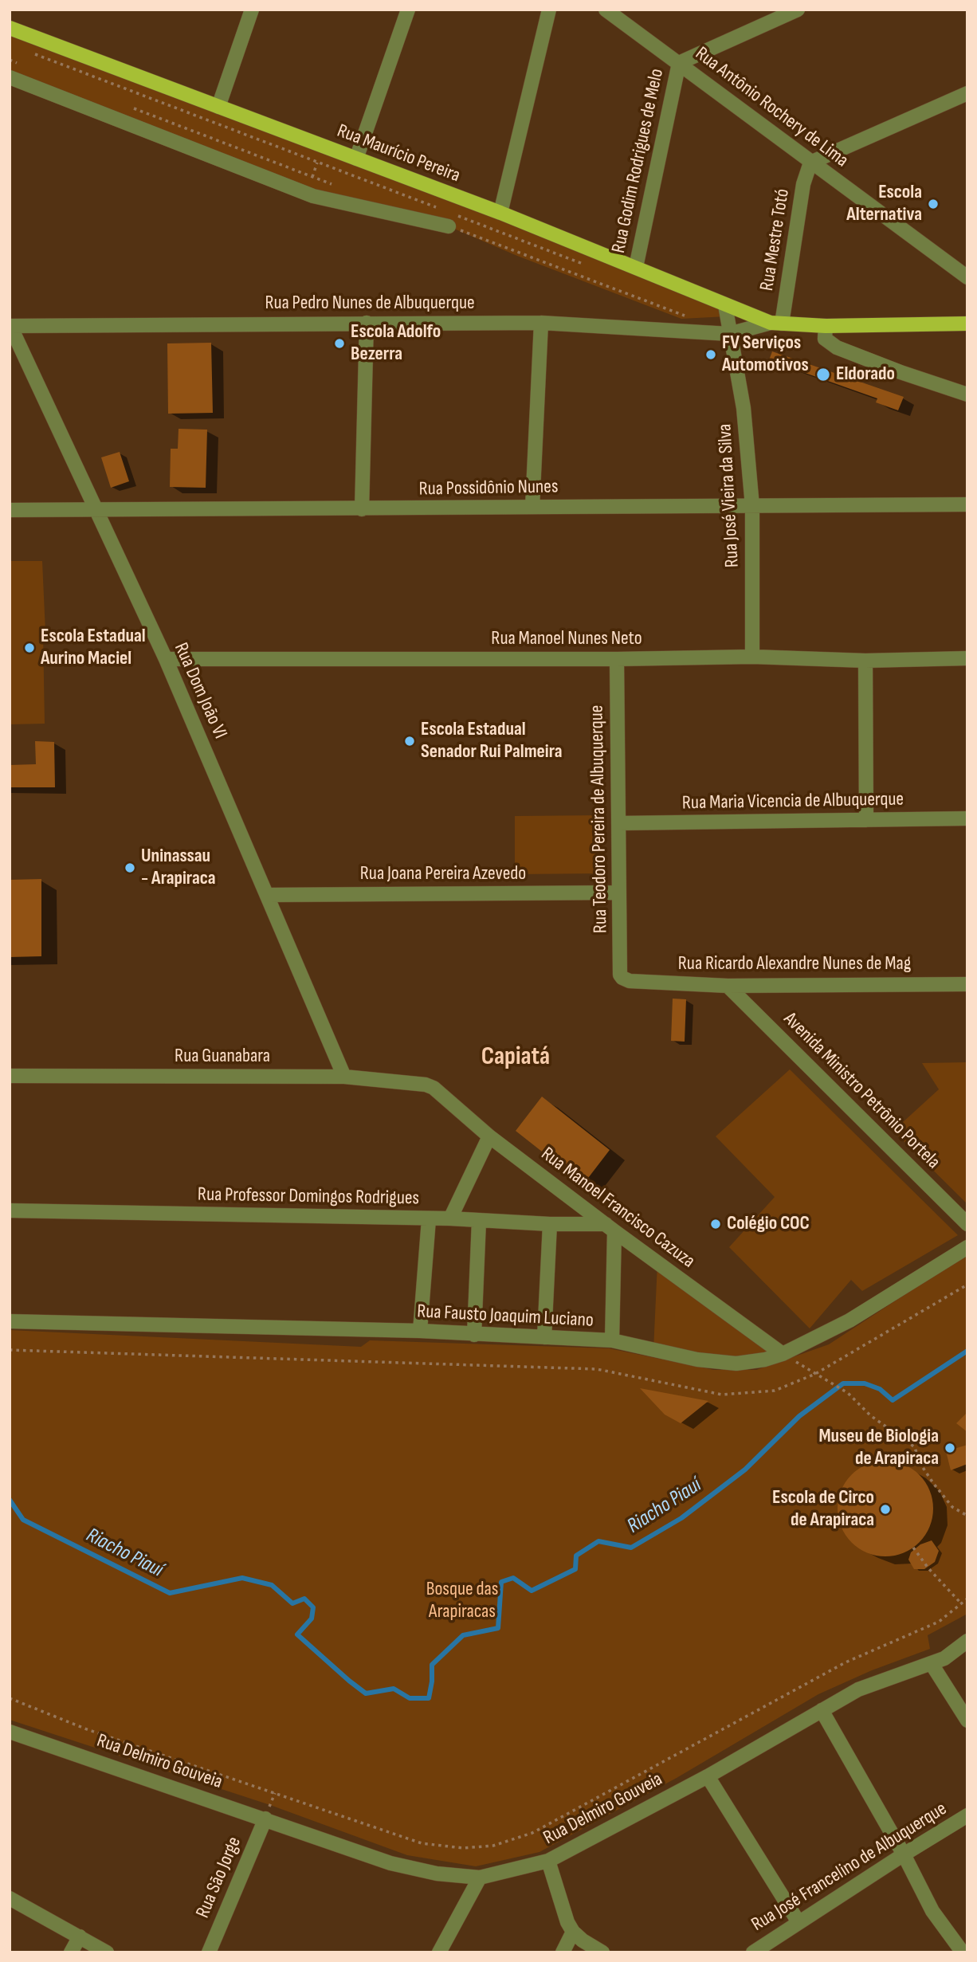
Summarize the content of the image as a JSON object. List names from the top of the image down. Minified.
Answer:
{"streets":{"main road":["Rua Maurício Pereira"],"street":["Rua Antônio Rochery de Lima","Rua Godim Rodrigues de Melo","Rua Mestre Totó","Rua Pedro Nunes de Albuquerque","Rua Possidônio Nunes","Rua José Vieira da Silva","Rua Manoel Nunes Neto","Rua Dom João VI","Rua Maria Vicencia de Albuquerque","Rua Teodoro Pereira de Albuquerque","Rua Joana Pereira Azevedo","Rua Ricardo Alexandre Nunes de Mag","Rua Guanabara","Avenida Ministro Petrônio Portela","Rua Professor Domingos Rodrigues","Rua Manoel Francisco Cazuza","Rua Fausto Joaquim Luciano","Rua Delmiro Gouveia","Rua José Francelino de Albuquerque","Rua São Jorge"]},"crossings":[["Rua Antônio Rochery de Lima","Rua Godim Rodrigues de Melo"],["Rua Antônio Rochery de Lima","Rua Mestre Totó"],["Rua Maurício Pereira","Rua Godim Rodrigues de Melo"],["Rua Maurício Pereira","Rua Mestre Totó"],["Rua Maurício Pereira","Rua Pedro Nunes de Albuquerque"],["Rua Maurício Pereira","Rua José Vieira da Silva"],["Rua Mestre Totó","Rua Pedro Nunes de Albuquerque"],["Rua Pedro Nunes de Albuquerque","Rua José Vieira da Silva"],["Rua Pedro Nunes de Albuquerque","Rua Dom João VI"],["Rua Possidônio Nunes","Rua José Vieira da Silva"],["Rua Possidônio Nunes","Rua Dom João VI"],["Rua José Vieira da Silva","Rua Manoel Nunes Neto"],["Rua Manoel Nunes Neto","Rua Dom João VI"],["Rua Manoel Nunes Neto","Rua Teodoro Pereira de Albuquerque"],["Rua Dom João VI","Rua Joana Pereira Azevedo"],["Rua Dom João VI","Rua Guanabara"],["Rua Maria Vicencia de Albuquerque","Rua Teodoro Pereira de Albuquerque"],["Rua Teodoro Pereira de Albuquerque","Rua Joana Pereira Azevedo"],["Rua Teodoro Pereira de Albuquerque","Rua Ricardo Alexandre Nunes de Mag"],["Rua Ricardo Alexandre Nunes de Mag","Avenida Ministro Petrônio Portela"],["Rua Guanabara","Rua Manoel Francisco Cazuza"],["Rua Professor Domingos Rodrigues","Rua Manoel Francisco Cazuza"],["Rua Manoel Francisco Cazuza","Rua Fausto Joaquim Luciano"],["Rua Delmiro Gouveia","Rua São Jorge"]],"districts":["Capiatá"],"water":["Riacho Piauí"],"parks":["Bosque das Arapiracas"],"places":["Escola Alternativa","Escola Adolfo Bezerra","FV Serviços Automotivos","Eldorado","Escola Estadual Aurino Maciel","Escola Estadual Senador Rui Palmeira","Uninassau - Arapiraca","Colégio COC","Museu de Biologia de Arapiraca","Escola de Circo de Arapiraca"]}
